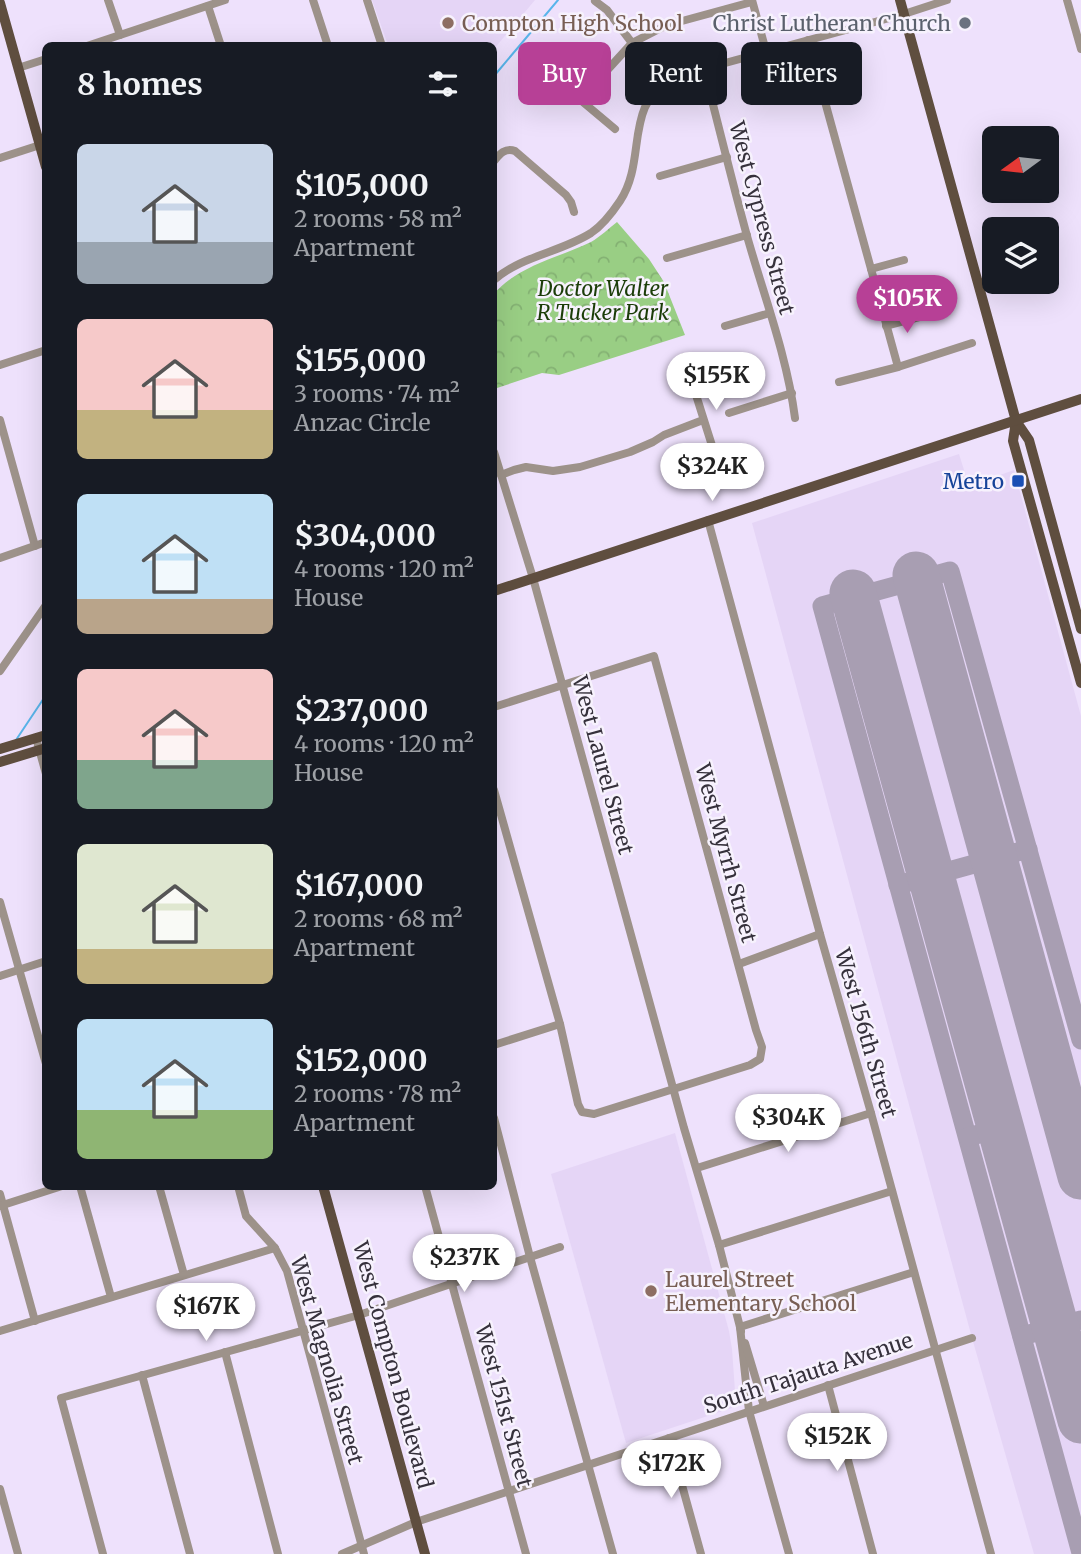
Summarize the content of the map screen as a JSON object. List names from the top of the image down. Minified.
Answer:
{"streets":{"main road":["West Compton Boulevard"],"street":["West Cypress Street","West Laurel Street","West Myrrh Street","West 156th Street","West Magnolia Street","South Tajauta Avenue","West 151st Street"]},"crossings":[["West Laurel Street","West Myrrh Street"],["West 156th Street","South Tajauta Avenue"],["West Magnolia Street","South Tajauta Avenue"],["West Compton Boulevard","South Tajauta Avenue"],["South Tajauta Avenue","West 151st Street"]],"parks":["Doctor Walter R Tucker Park"],"places":{"other":["Compton High School","Christ Lutheran Church","Laurel Street Elementary School"],"transit":["Metro"]},"north":"left","page":{"chip":["Buy","Rent","Filters"],"heading":"8 homes","list":[{"name":"$105,000","note":"2 rooms · 58 m² · Apartment"},{"name":"$155,000","note":"3 rooms · 74 m² · Anzac Circle"},{"name":"$304,000","note":"4 rooms · 120 m² · House"},{"name":"$237,000","note":"4 rooms · 120 m² · House"},{"name":"$167,000","note":"2 rooms · 68 m² · Apartment"},{"name":"$152,000","note":"2 rooms · 78 m² · Apartment"}],"price":["$105K","$155K","$324K","$304K","$237K","$167K","$152K","$172K"]}}
